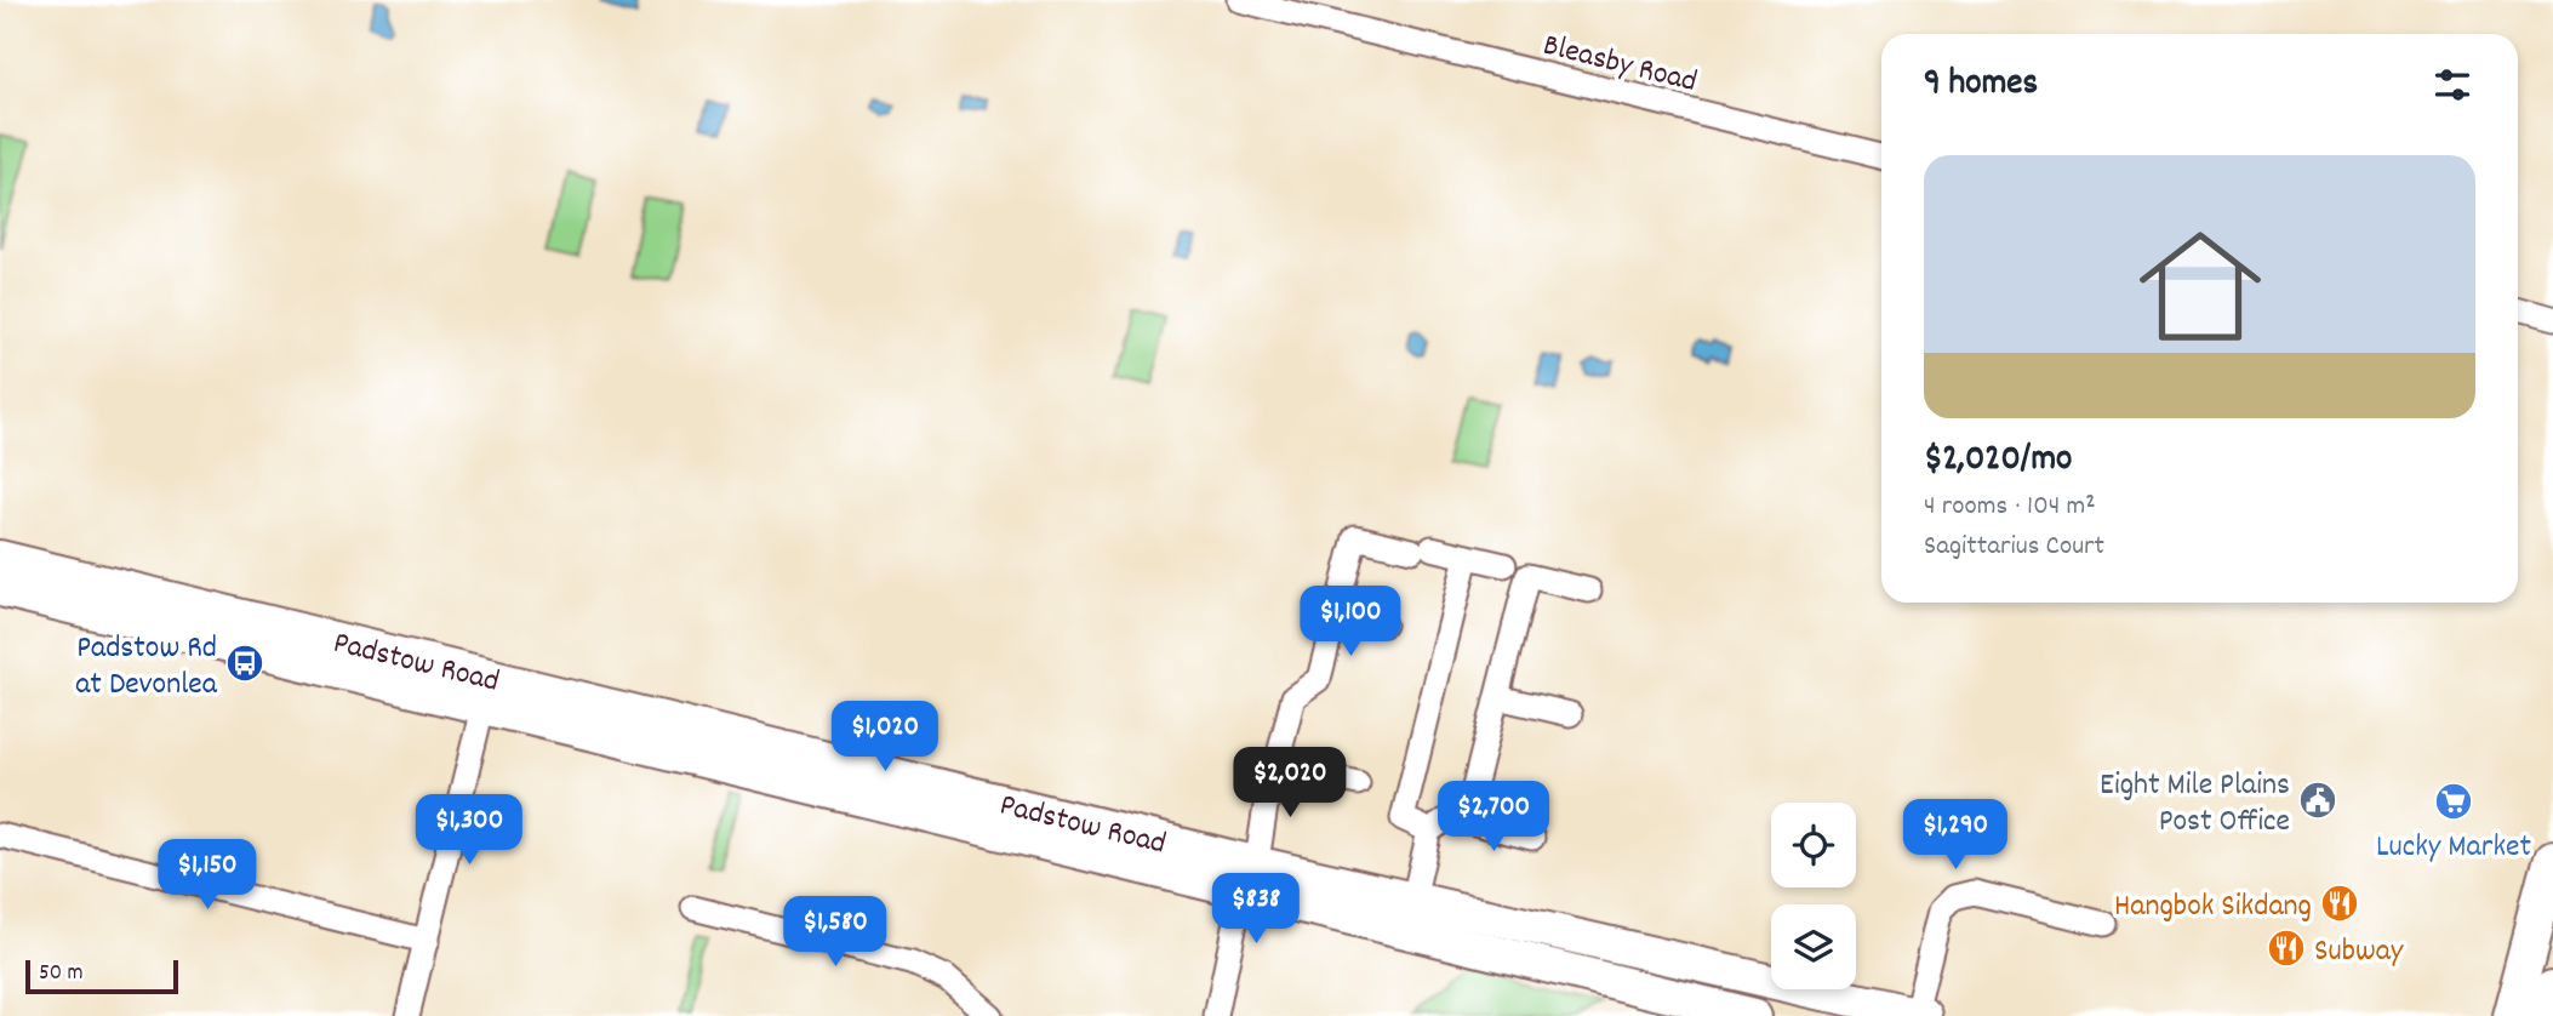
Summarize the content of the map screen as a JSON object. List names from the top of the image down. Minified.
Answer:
{"streets":{"main road":["Padstow Road"],"street":["Bleasby Road"]},"places":{"bus stop":["Padstow Rd at Devonlea"],"public building":["Eight Mile Plains Post Office"],"supermarket":["Lucky Market"],"restaurant":["Hangbok Sikdang","Subway"]},"scale_bar":"50 m","page":{"heading":"9 homes","list":[{"name":"$2,020/mo","note":"4 rooms · 104 m² · Sagittarius Court"}],"price":["$1,100","$1,020","$2,020","$2,700","$1,300","$1,290","$1,150","$838","$1,580"],"scale":"50 m"}}
